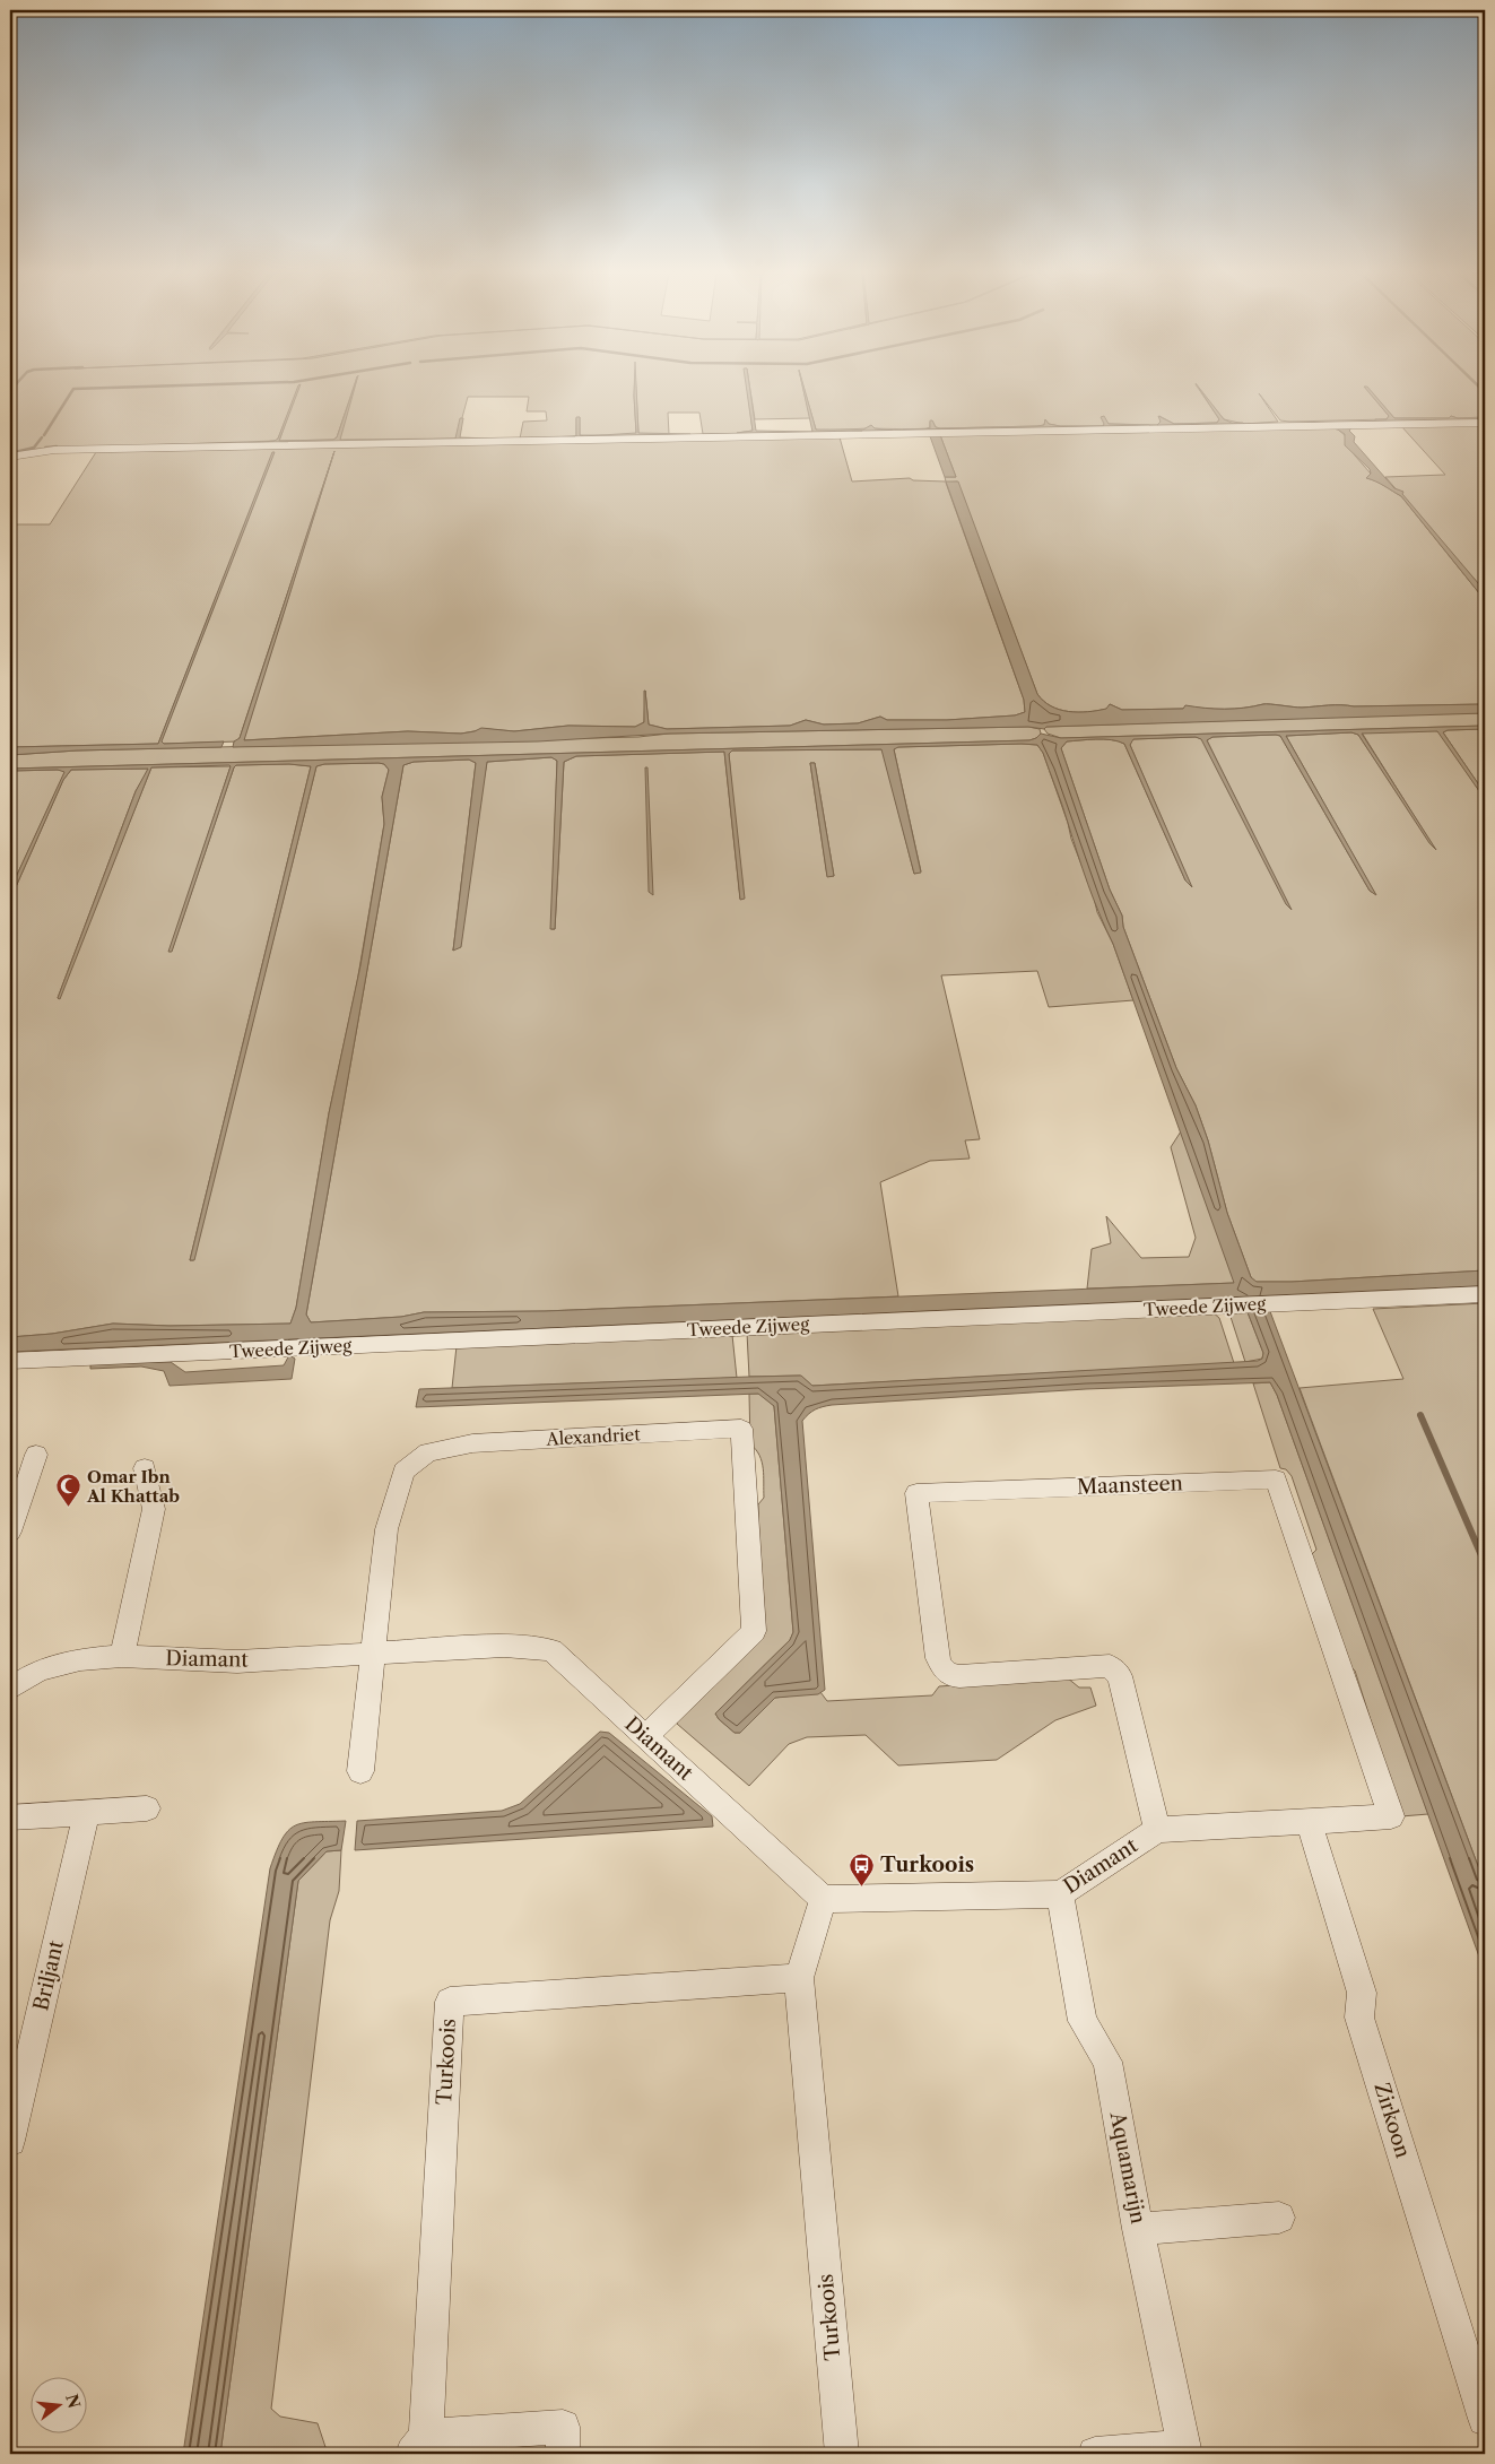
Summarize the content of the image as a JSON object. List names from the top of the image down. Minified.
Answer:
{"streets":{"street":["Tweede Zijweg","Alexandriet","Maansteen","Diamant","Briljant","Turkoois","Zirkoon","Aquamarijn"]},"crossings":[["Alexandriet","Diamant"],["Maansteen","Diamant"],["Maansteen","Zirkoon"],["Diamant","Turkoois"],["Diamant","Aquamarijn"]],"places":{"mosque":["Omar Ibn Al Khattab"],"bus stop":["Turkoois"]},"north":"right"}
